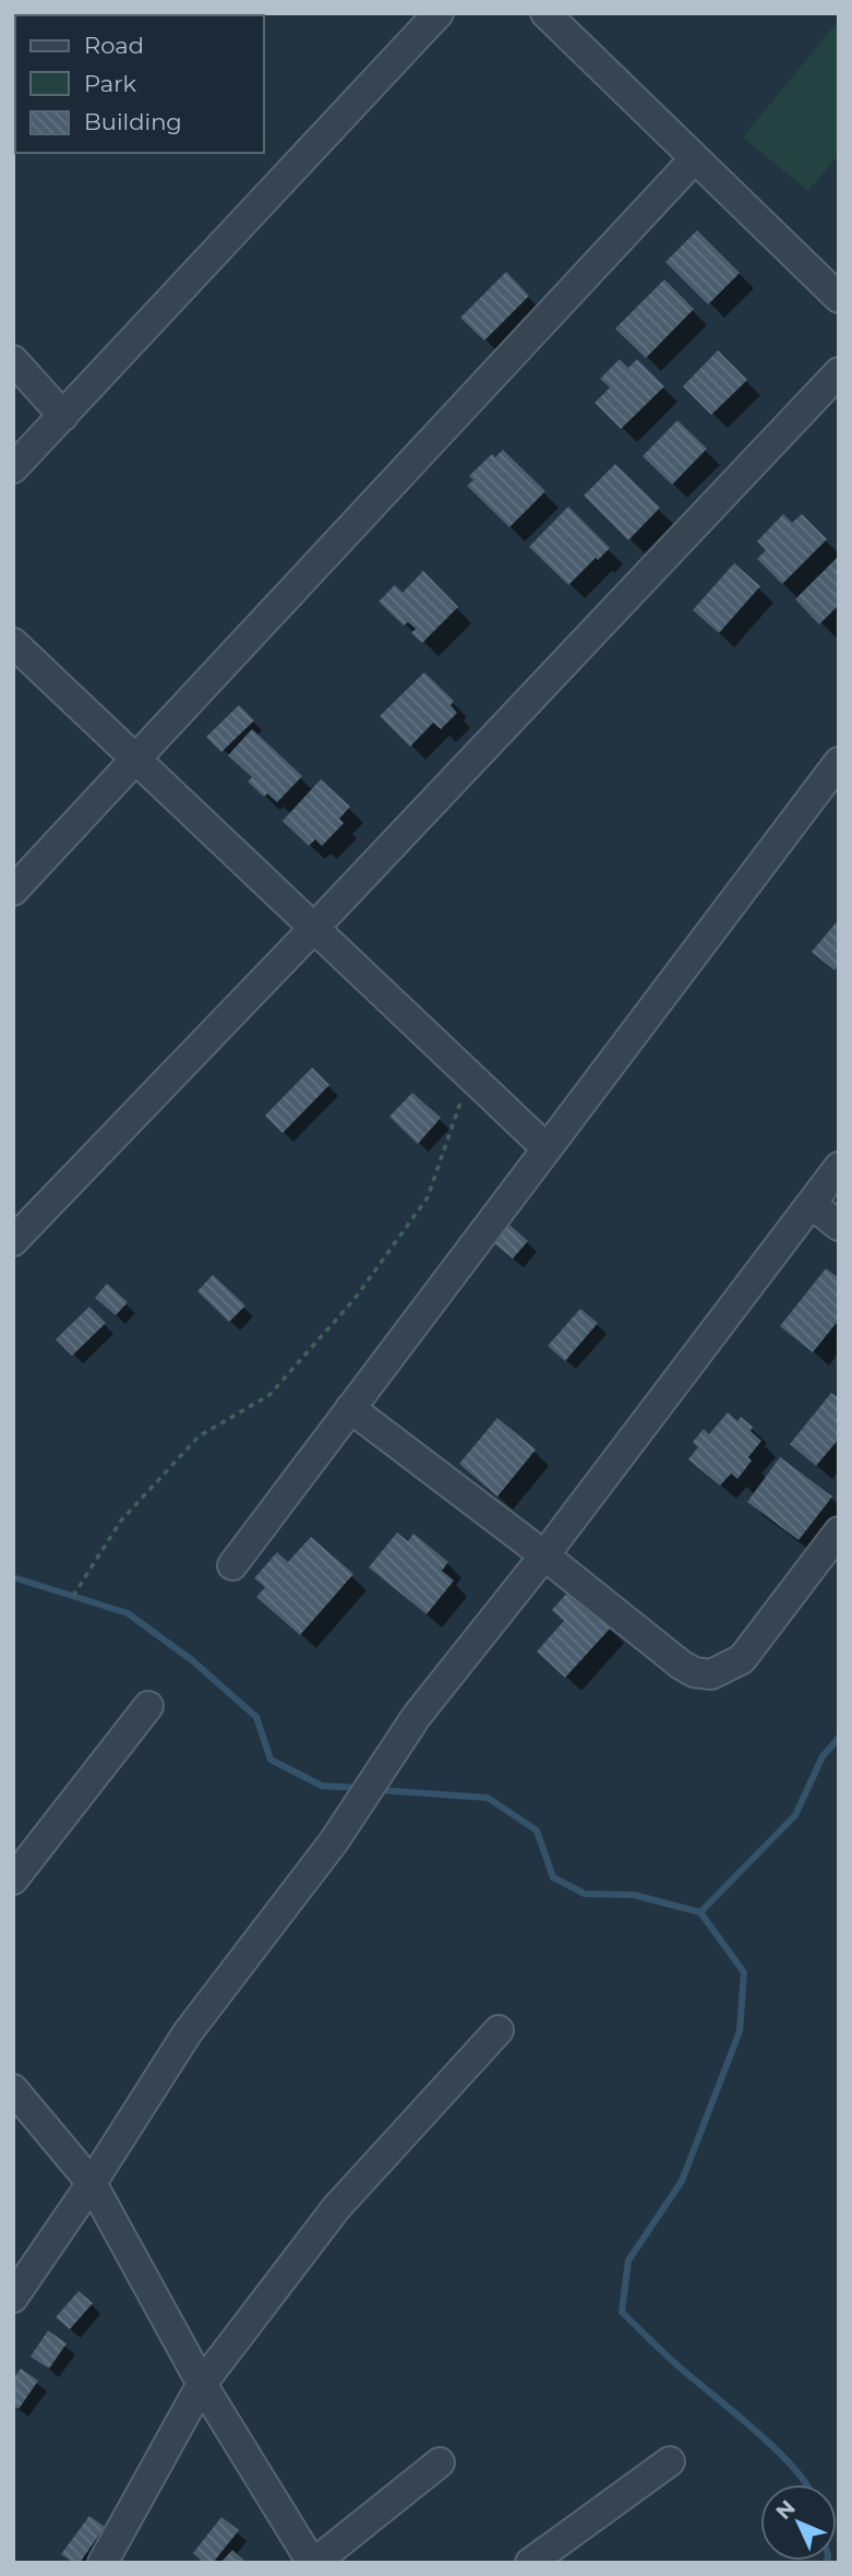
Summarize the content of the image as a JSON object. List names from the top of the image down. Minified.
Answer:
{"legend":["Road","Park","Building"],"north":"top left"}
